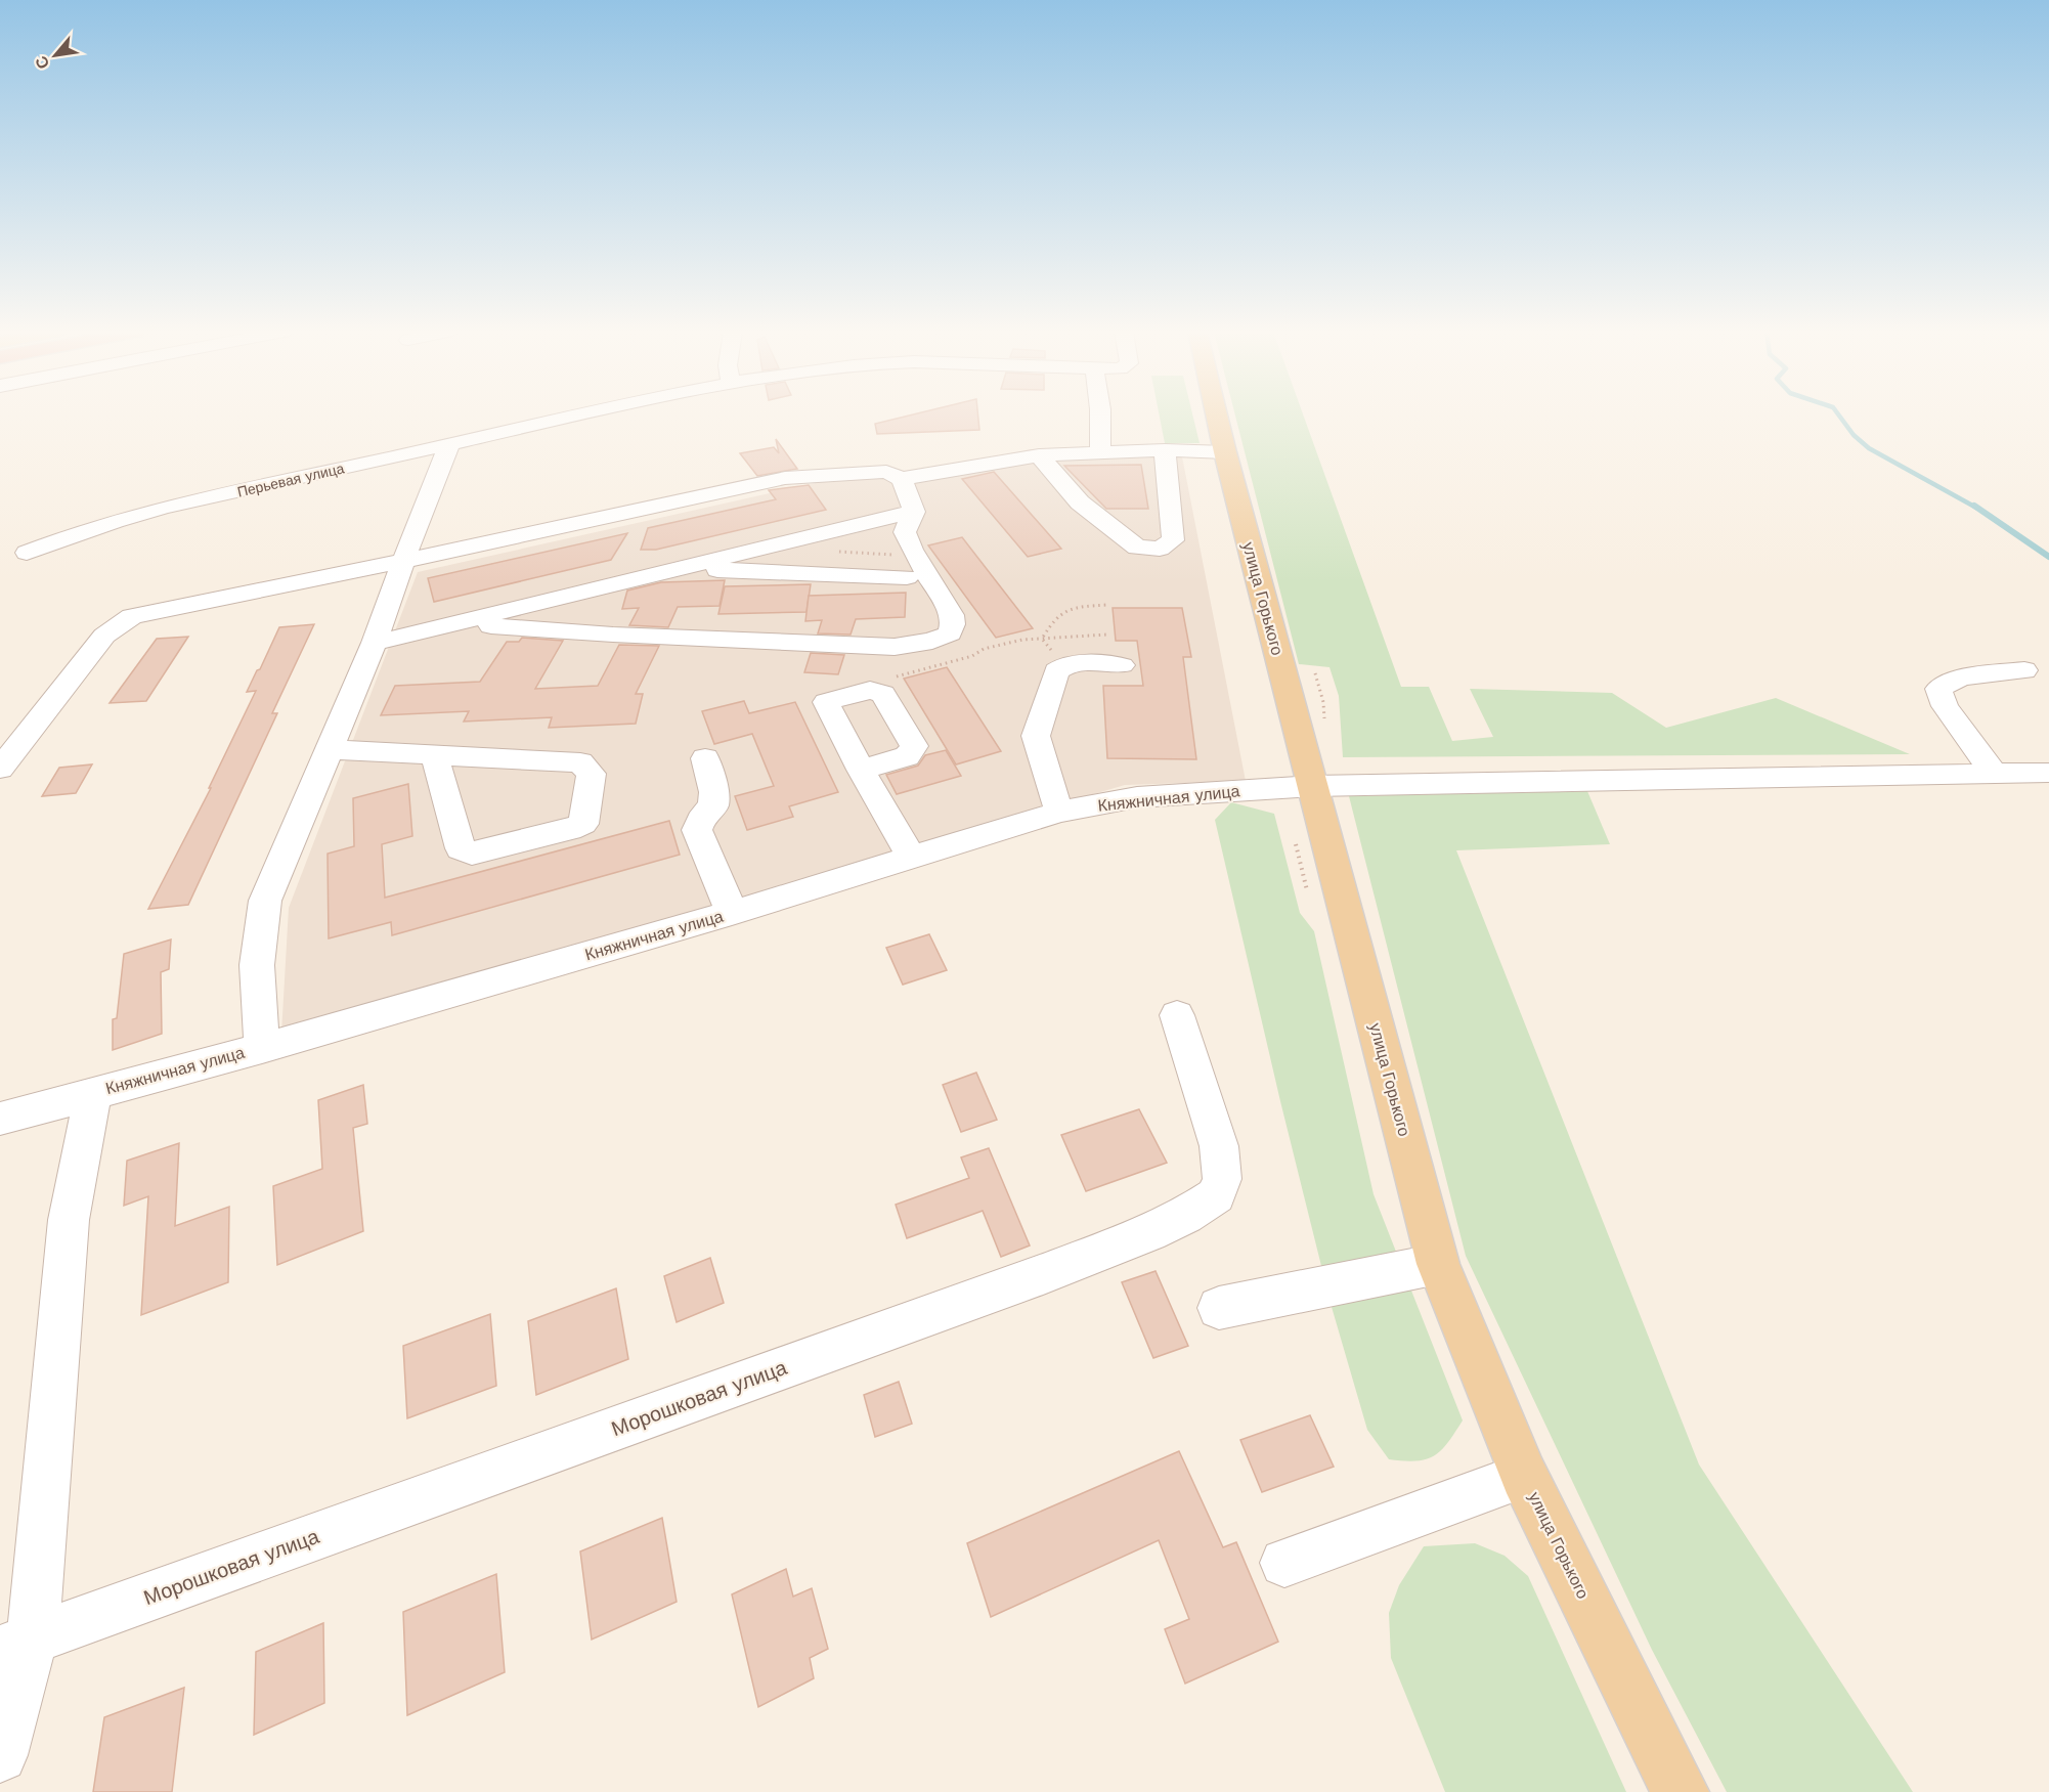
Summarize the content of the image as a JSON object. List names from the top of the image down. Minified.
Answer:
{"streets":{"main road":["улица Горького"],"street":["Перьевая улица","Княжничная улица","Морошковая улица"]},"crossings":[["улица Горького","Княжничная улица"]],"north":"bottom left"}
